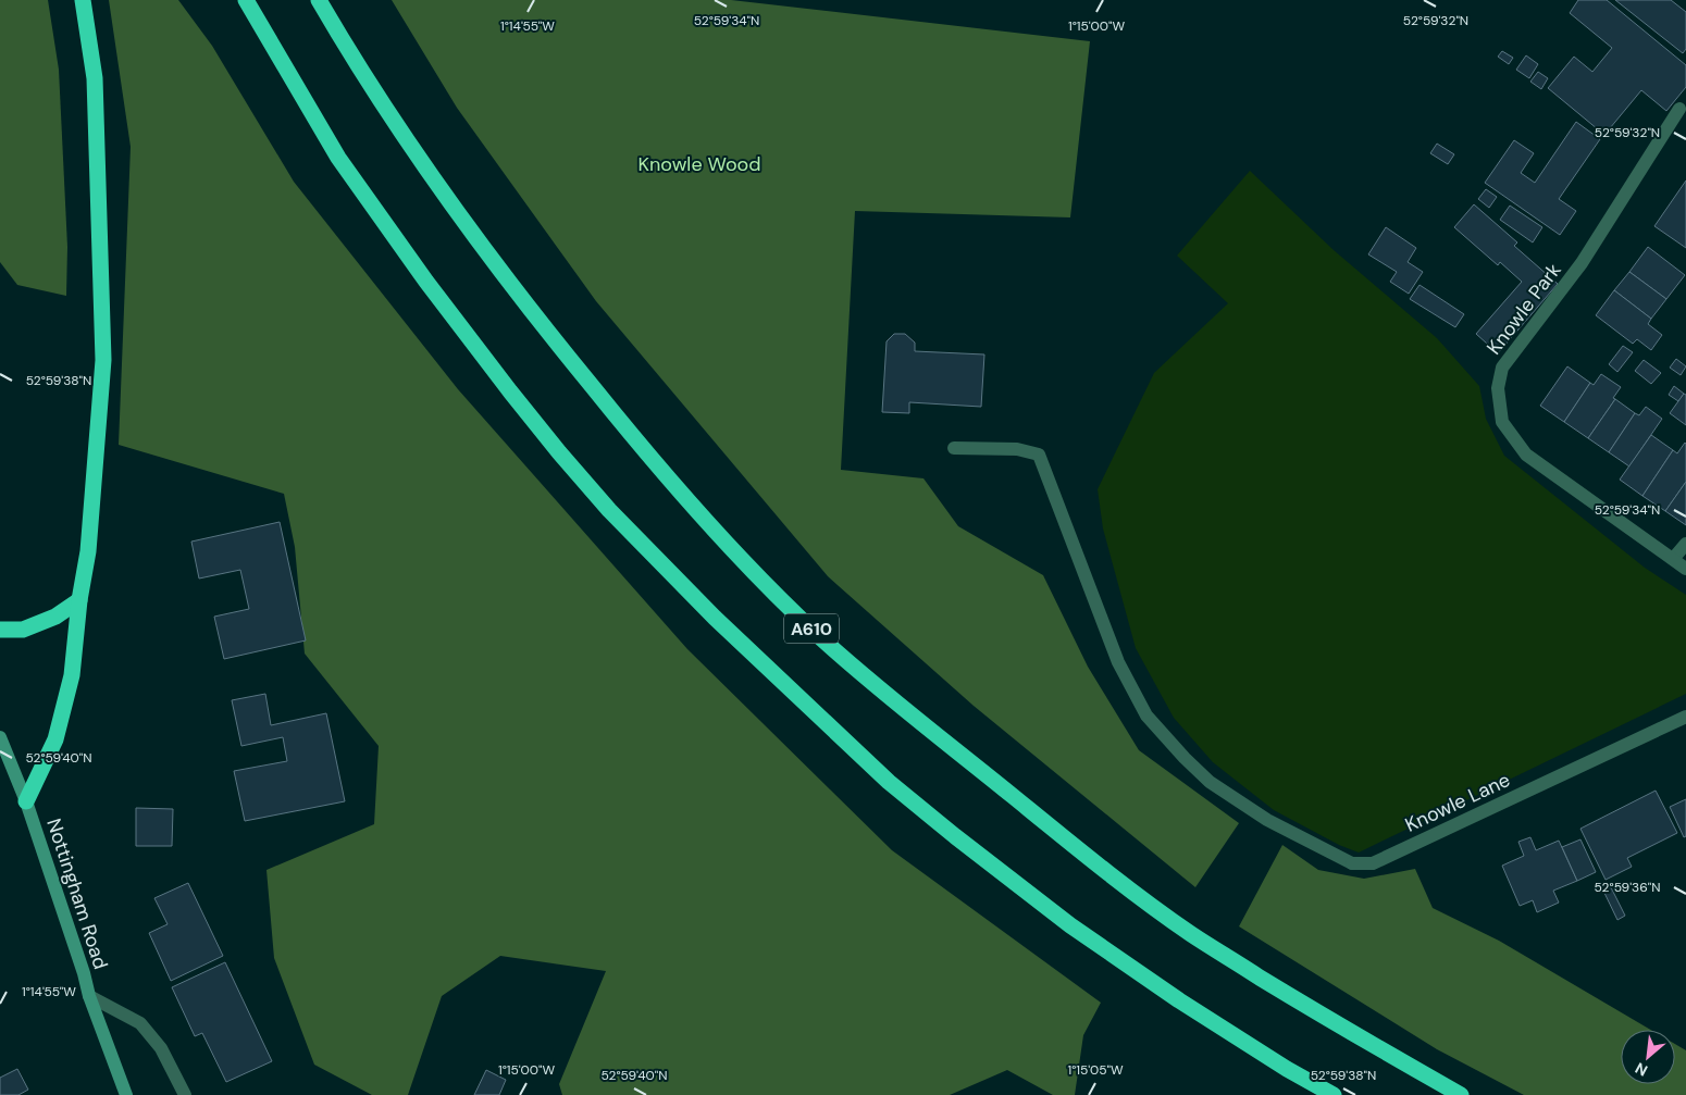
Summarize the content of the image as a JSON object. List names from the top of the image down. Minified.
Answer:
{"streets":{"highway":["A610"],"street":["Knowle Park","Knowle Lane","Nottingham Road"]},"parks":["Knowle Wood"],"north":"bottom left","coordinates":["52°59'34\"N","52°59'32\"N","1°14'55\"W","1°15'00\"W","52°59'38\"N","52°59'40\"N","52°59'36\"N","1°15'05\"W"]}
